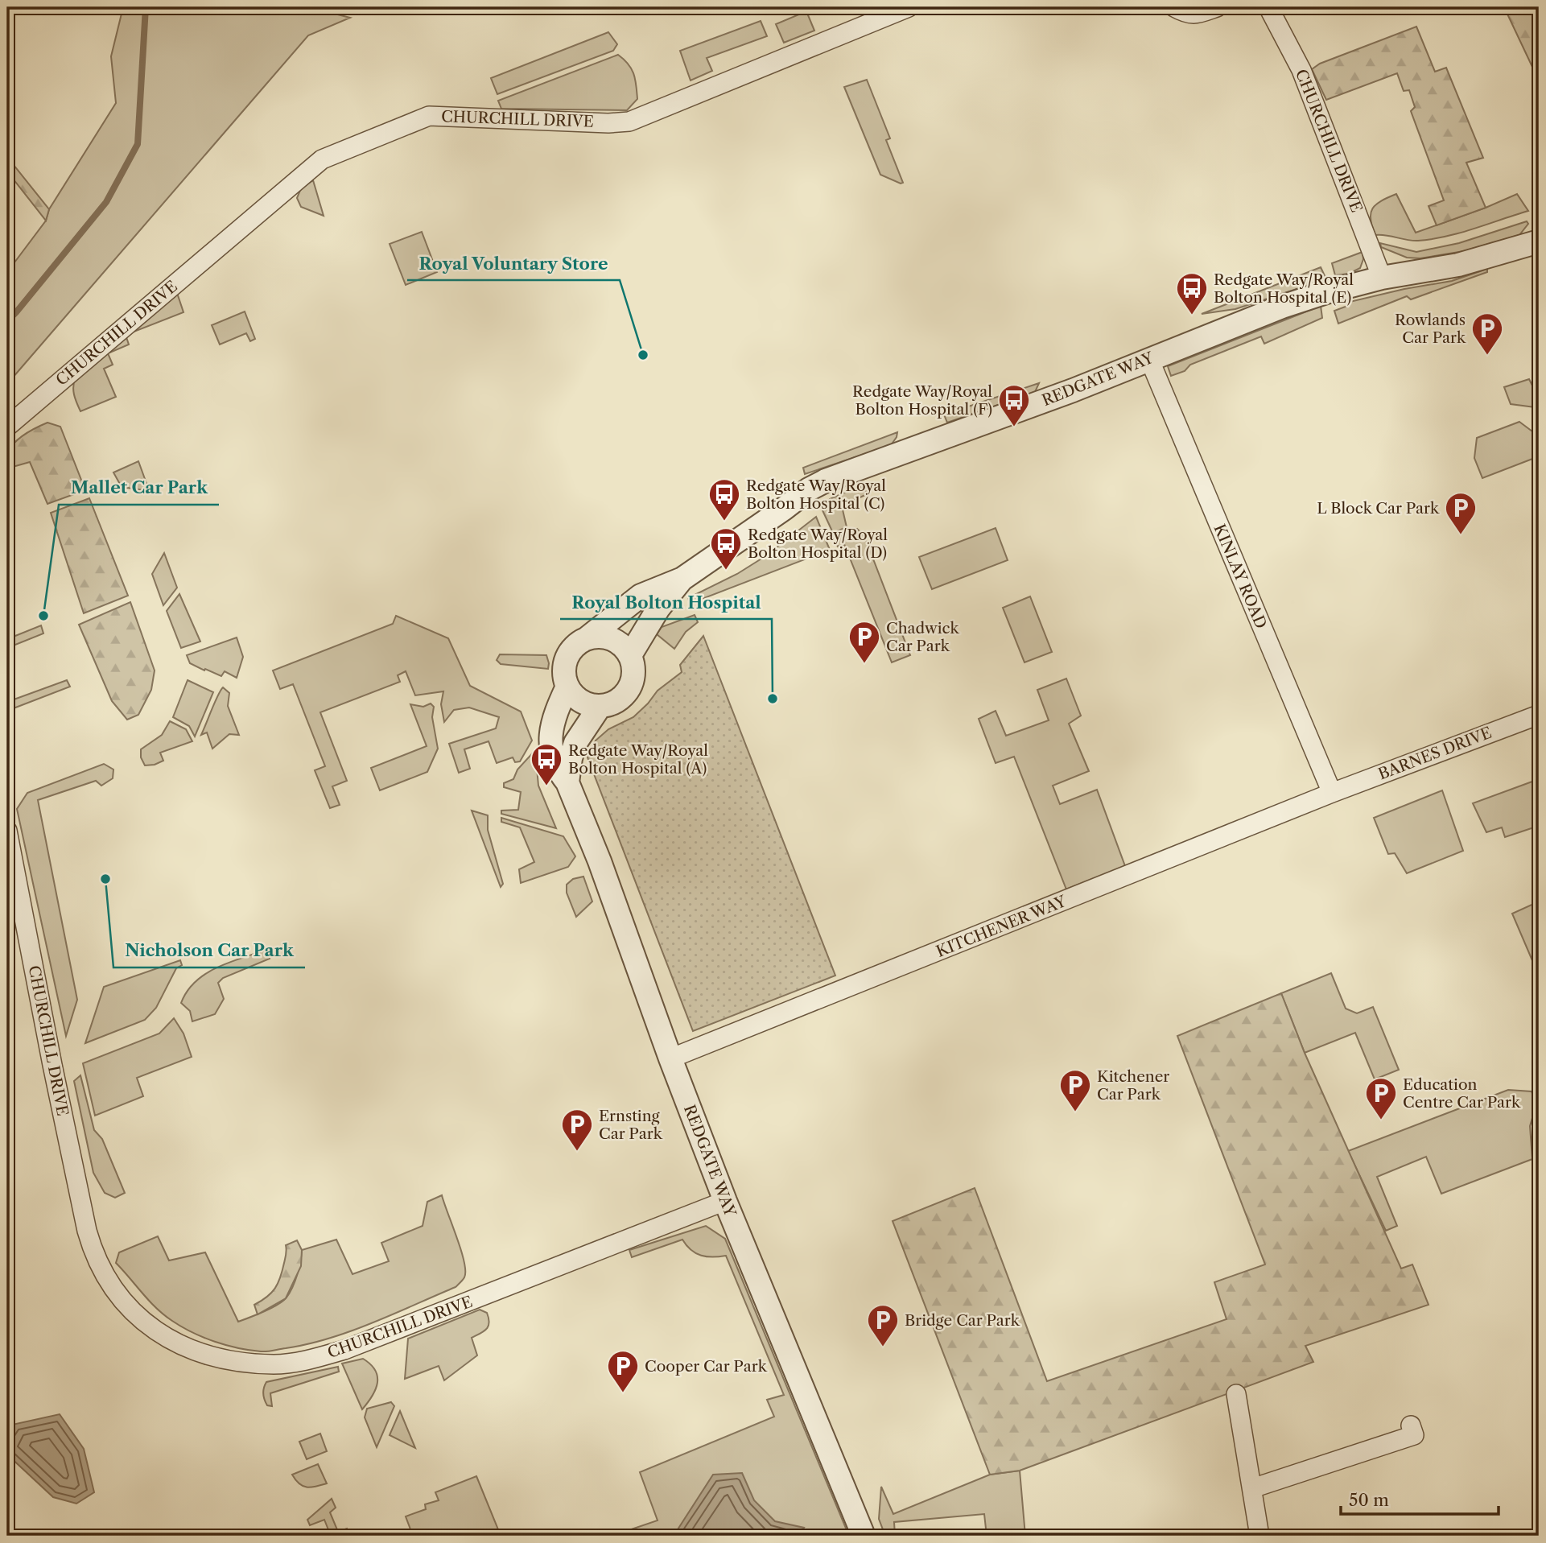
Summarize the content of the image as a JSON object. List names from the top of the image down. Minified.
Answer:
{"streets":{"street":["CHURCHILL DRIVE","REDGATE WAY","KINLAY ROAD","BARNES DRIVE","KITCHENER WAY"]},"crossings":[["CHURCHILL DRIVE","REDGATE WAY"],["REDGATE WAY","KINLAY ROAD"],["REDGATE WAY","KITCHENER WAY"],["KINLAY ROAD","BARNES DRIVE"],["KINLAY ROAD","KITCHENER WAY"],["BARNES DRIVE","KITCHENER WAY"]],"places":{"bus stop":["Redgate Way/Royal Bolton Hospital (E)","Redgate Way/Royal Bolton Hospital (F)","Redgate Way/Royal Bolton Hospital (C)","Redgate Way/Royal Bolton Hospital (D)","Redgate Way/Royal Bolton Hospital (A)"],"other":["Royal Voluntary Store","Mallet Car Park","Royal Bolton Hospital","Nicholson Car Park"],"parking":["Rowlands Car Park","L Block Car Park","Chadwick Car Park","Kitchener Car Park","Education Centre Car Park","Ernsting Car Park","Bridge Car Park","Cooper Car Park"]},"scale_bar":"50 m"}
